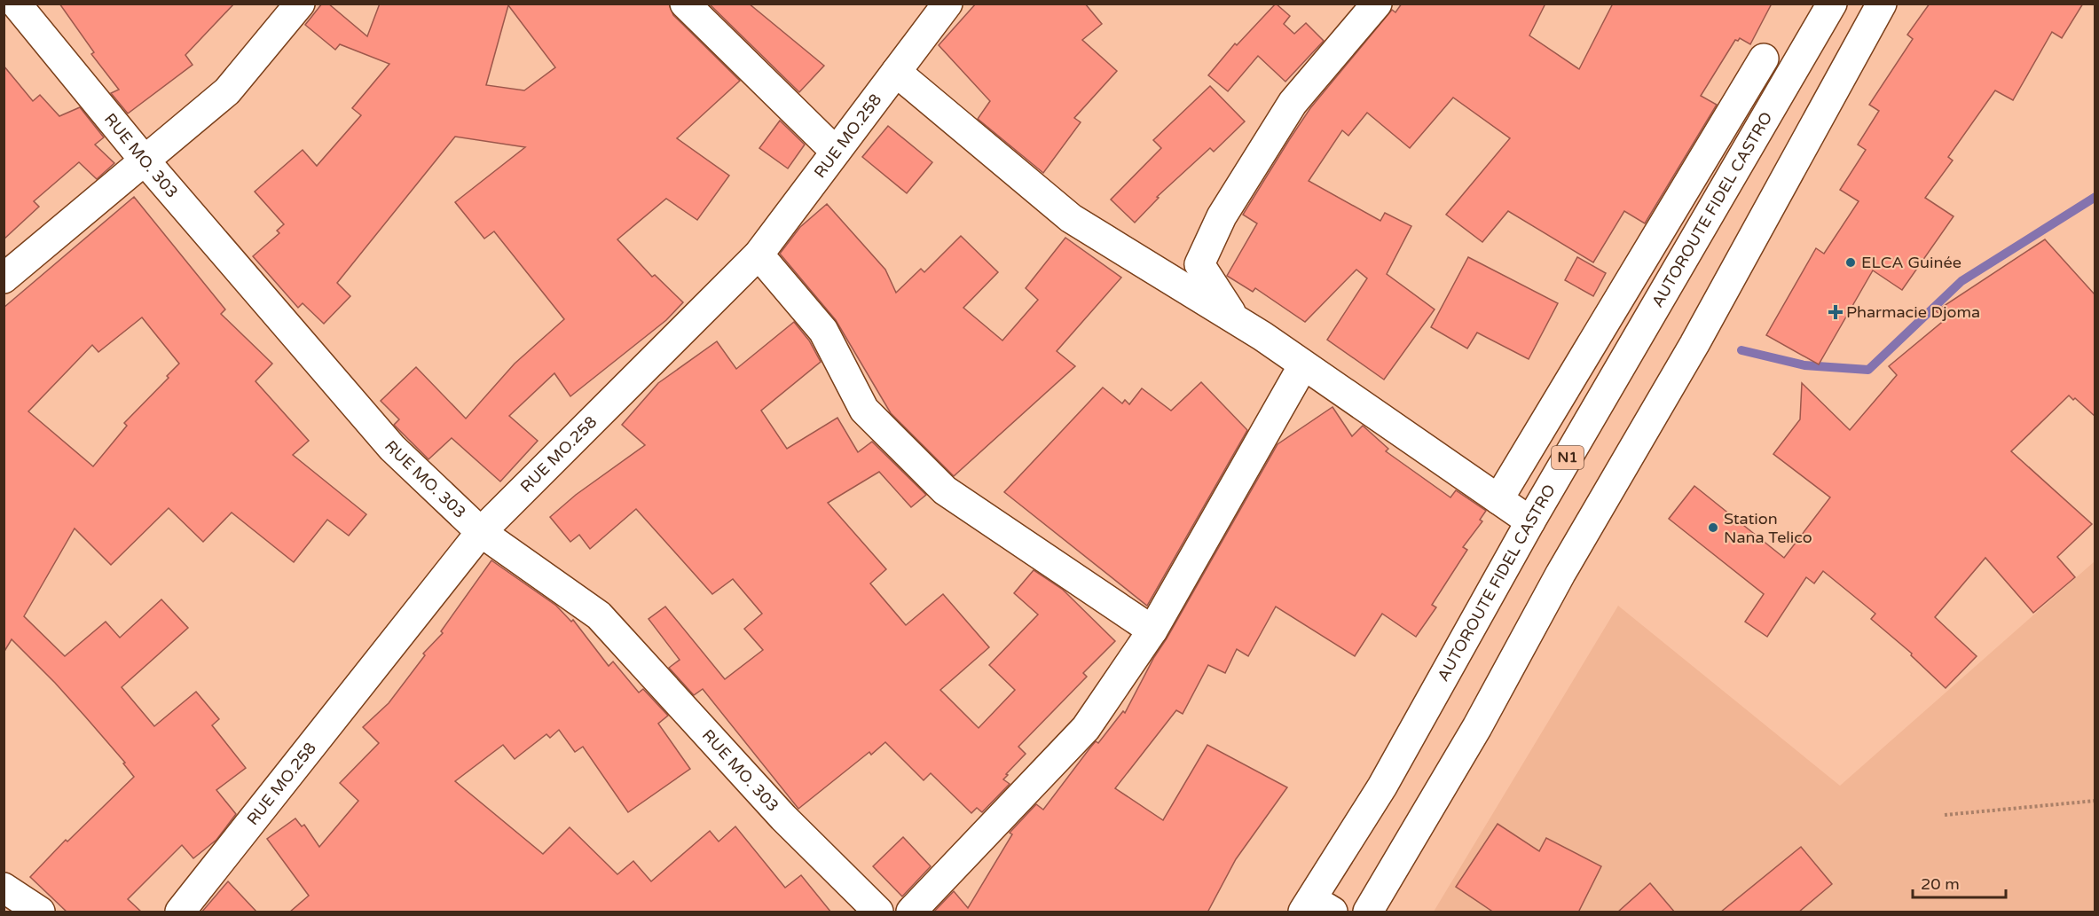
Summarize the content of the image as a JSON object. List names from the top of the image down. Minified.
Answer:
{"streets":{"main road":["RUE MO.258","RUE MO. 303","AUTOROUTE FIDEL CASTRO","N1"]},"crossings":[["RUE MO.258","RUE MO. 303"]],"places":{"other":["ELCA Guinée","Station Nana Telico"],"health":["Pharmacie Djoma"]},"scale_bar":"20 m"}
